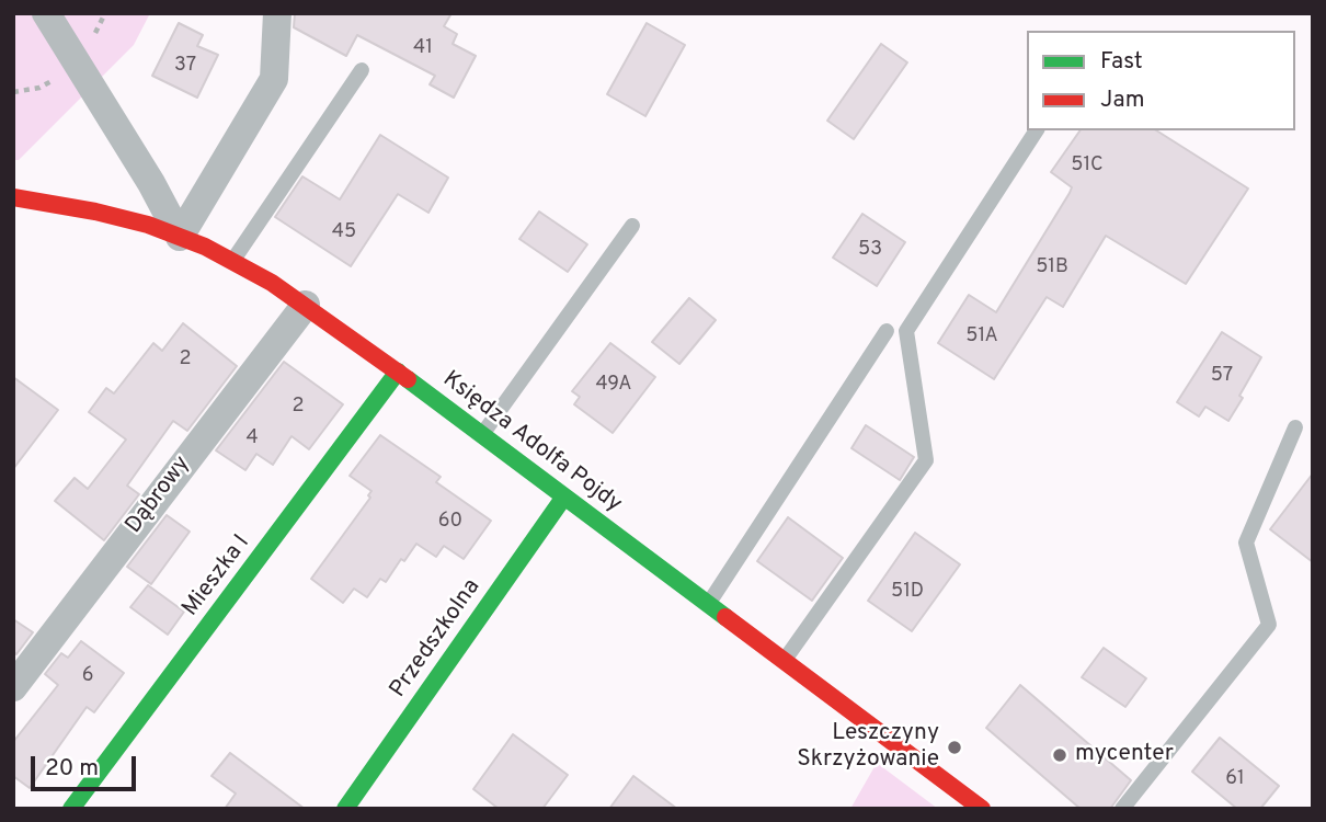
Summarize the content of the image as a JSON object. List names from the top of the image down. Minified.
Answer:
{"streets":{"street":["Księdza Adolfa Pojdy","Dąbrowy","Mieszka I","Przedszkolna"]},"crossings":[["Księdza Adolfa Pojdy","Dąbrowy"],["Księdza Adolfa Pojdy","Mieszka I"],["Księdza Adolfa Pojdy","Przedszkolna"]],"places":["Leszczyny Skrzyżowanie","mycenter"],"house_numbers":["41","37","51C","45","53","51B","51A","2","57","49A","2","4","60","51D","6","61"],"legend":["Fast","Jam"],"scale_bar":"20 m"}
